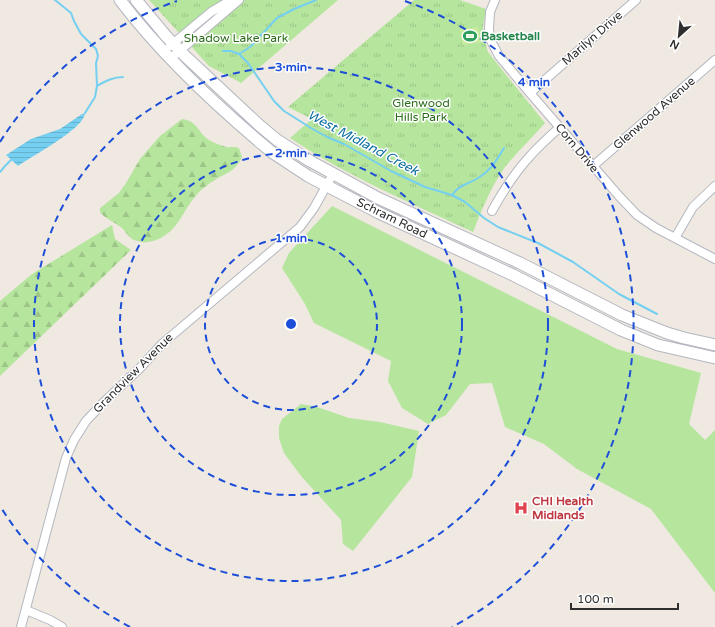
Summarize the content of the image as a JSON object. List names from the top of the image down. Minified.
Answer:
{"streets":{"main road":["Schram Road"],"street":["Marilyn Drive","Glenwood Avenue","Corn Drive","Grandview Avenue"]},"crossings":[["Marilyn Drive","Corn Drive"],["Glenwood Avenue","Corn Drive"],["Schram Road","Grandview Avenue"]],"water":["West Midland Creek"],"parks":["Shadow Lake Park","Glenwood Hills Park"],"places":{"sports":["Basketball"],"hospital":["CHI Health Midlands"]},"scale_bar":"100 m","north":"bottom left","rings":["3 min","4 min","2 min","1 min"]}
